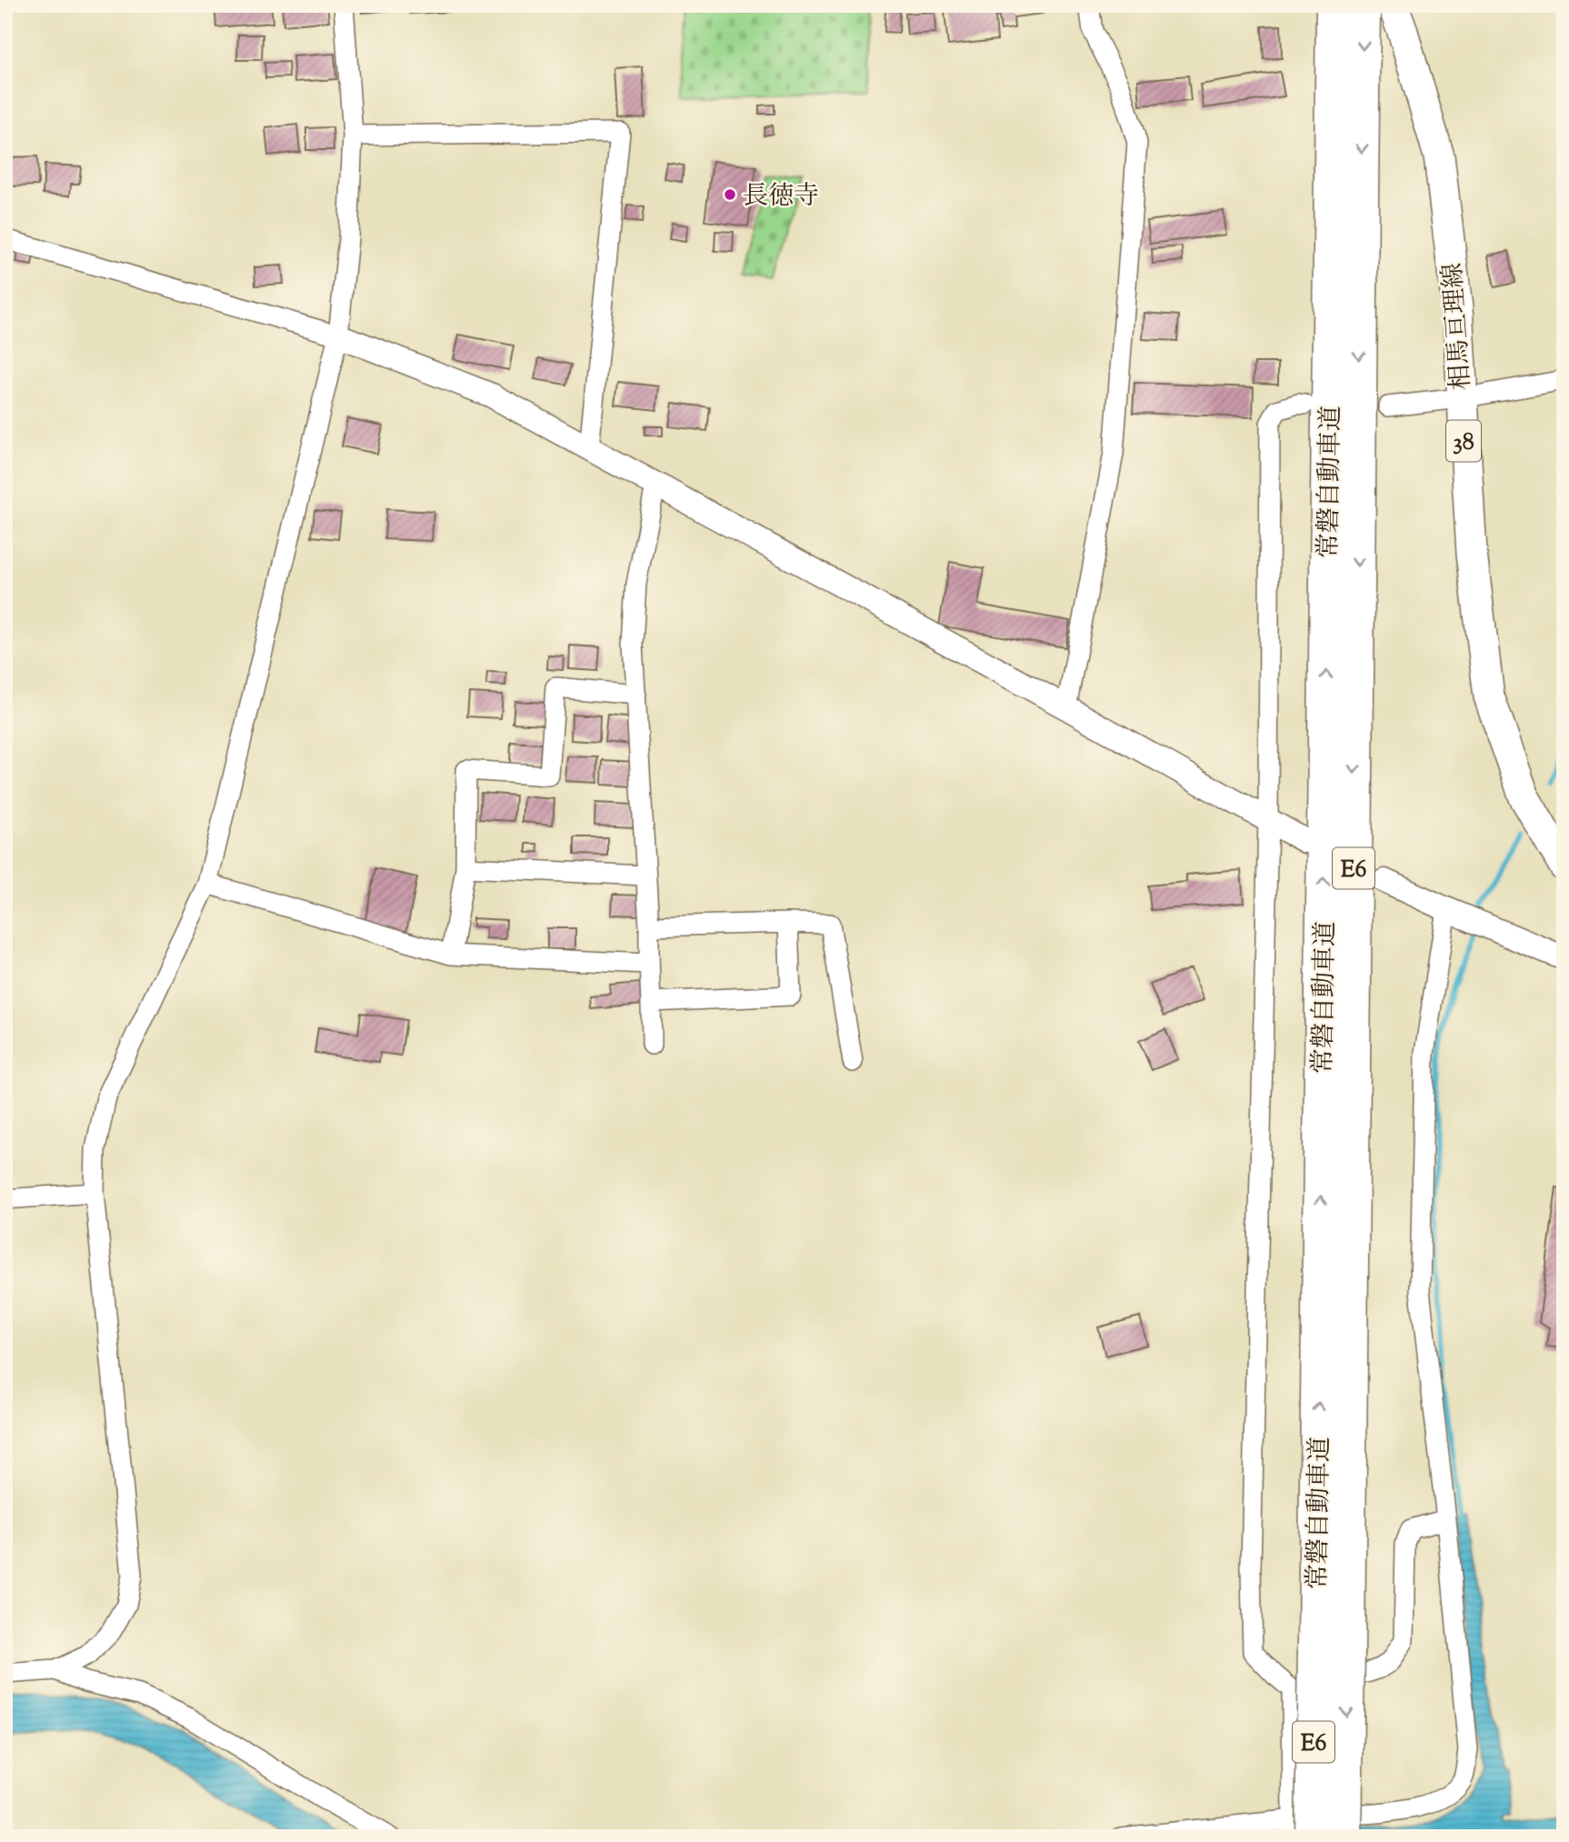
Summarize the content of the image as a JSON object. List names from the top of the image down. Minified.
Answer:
{"streets":{"highway":["常磐自動車道","E6"],"main road":["相馬亘理線","38"]},"places":["長徳寺"]}
